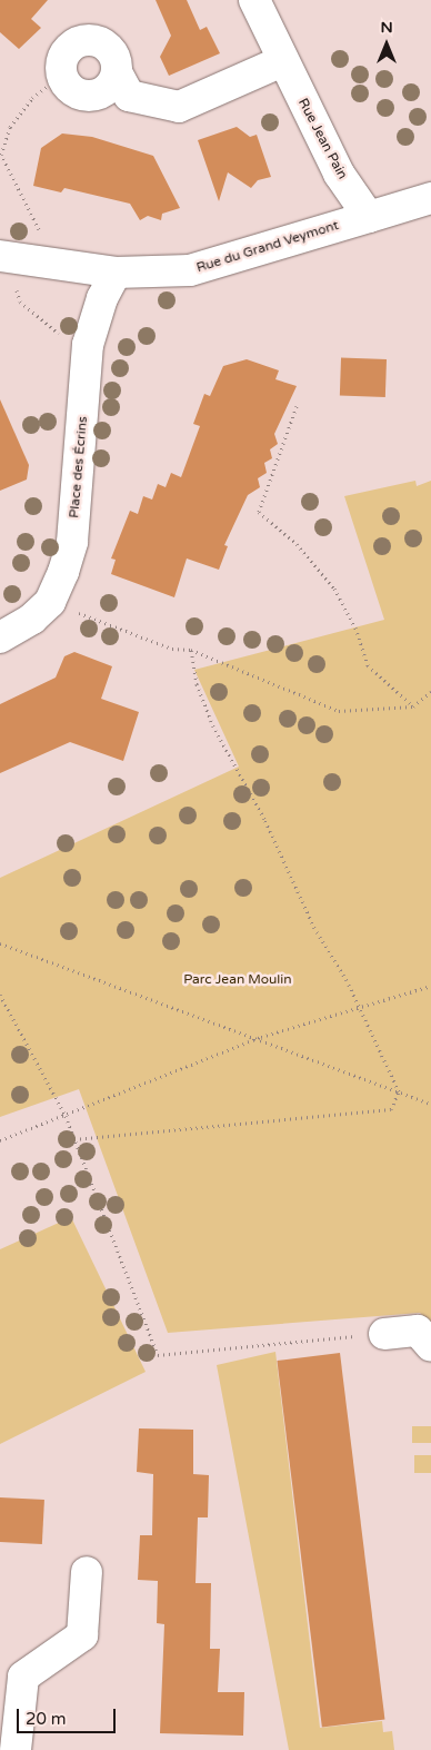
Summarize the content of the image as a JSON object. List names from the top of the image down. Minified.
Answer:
{"streets":{"street":["Rue Jean Pain","Rue du Grand Veymont","Place des Écrins"]},"crossings":[["Rue Jean Pain","Rue du Grand Veymont"],["Rue du Grand Veymont","Place des Écrins"]],"parks":["Parc Jean Moulin"],"scale_bar":"20 m","north":"top"}
